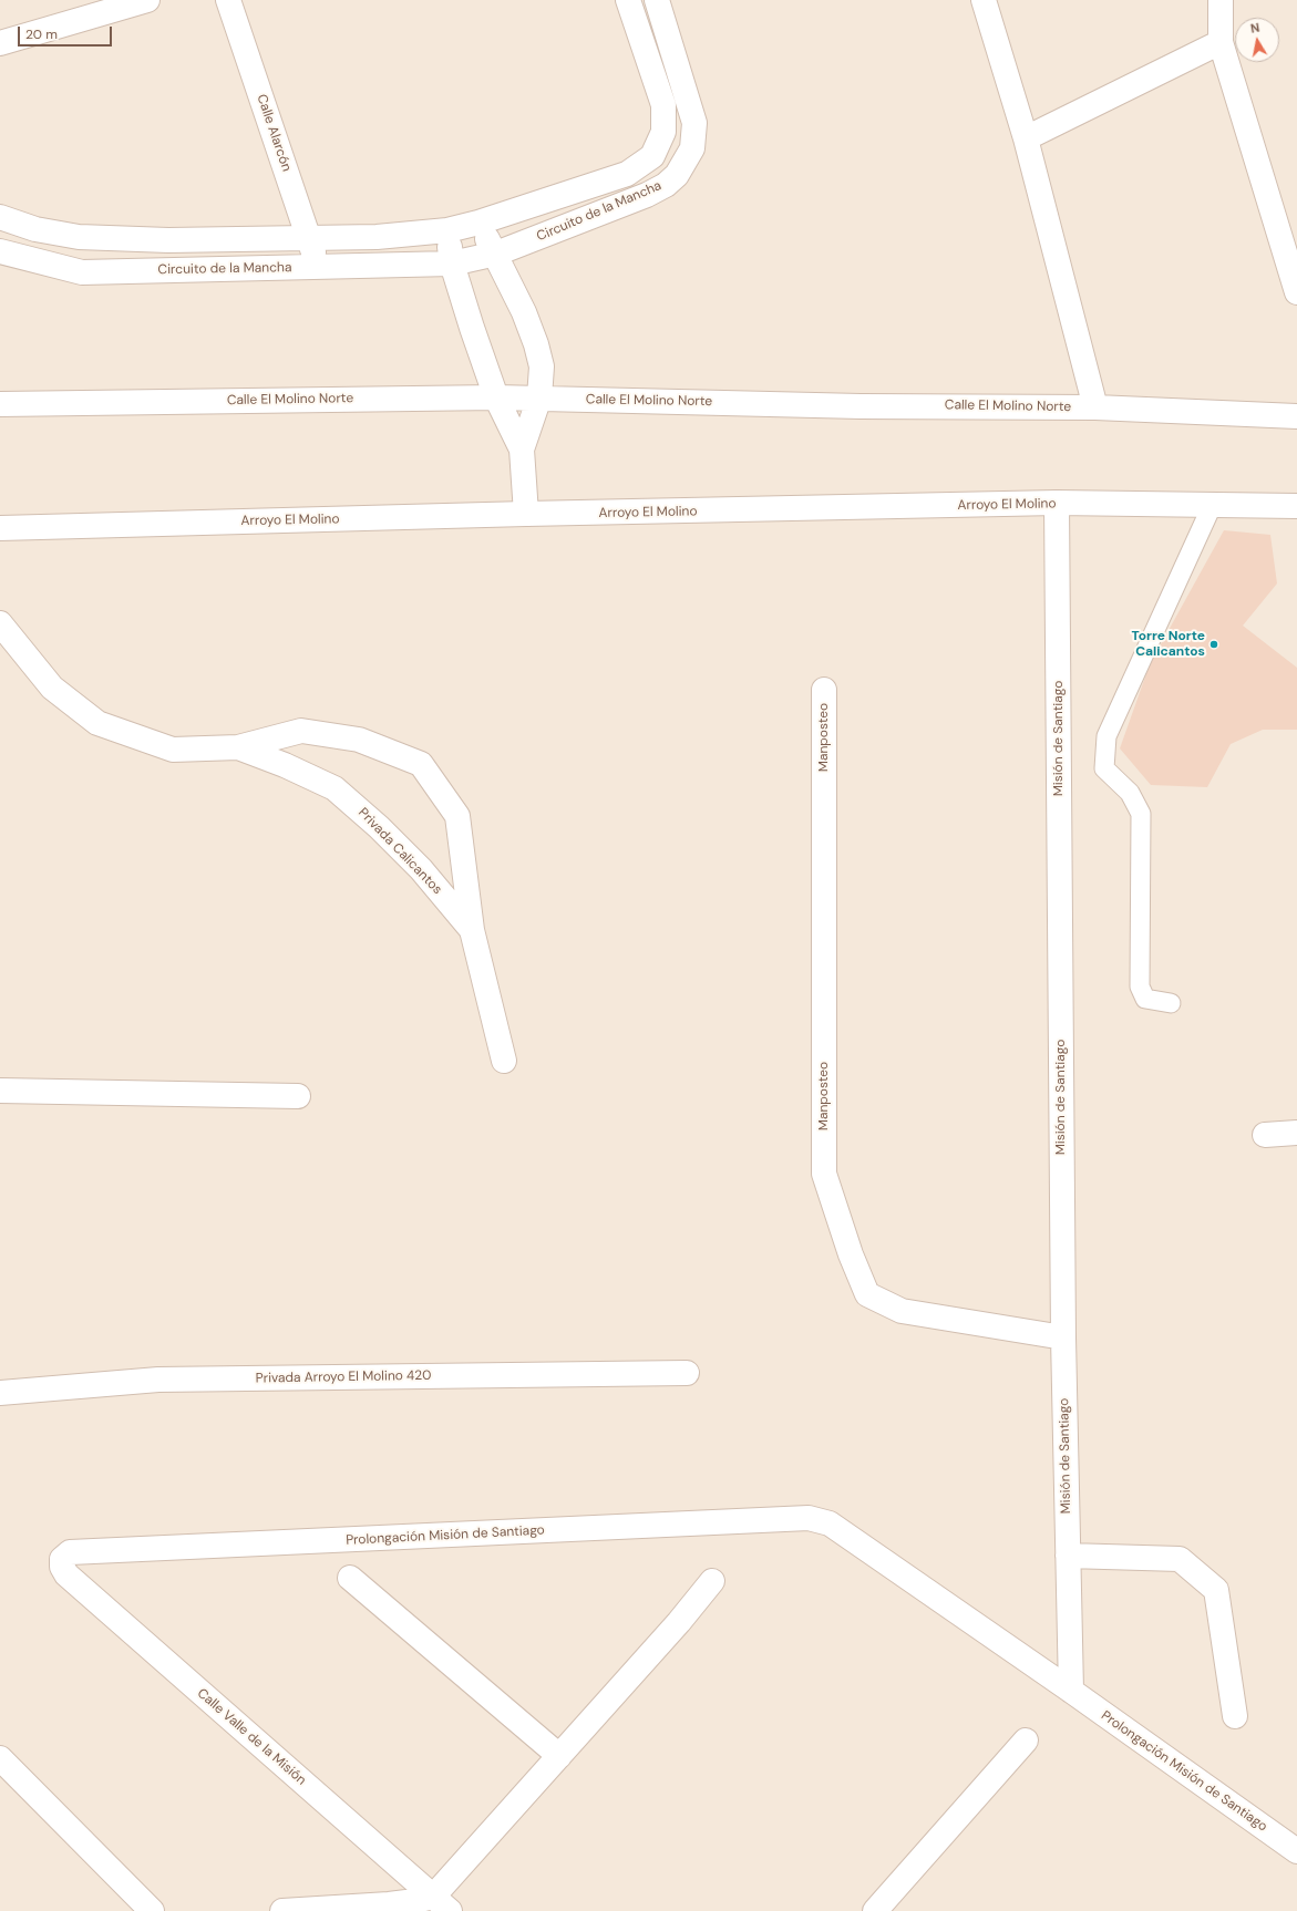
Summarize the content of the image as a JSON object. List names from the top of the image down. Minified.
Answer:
{"streets":{"street":["Calle Alarcón","Circuito de la Mancha","Calle El Molino Norte","Arroyo El Molino","Manposteo","Misión de Santiago","Privada Calicantos","Privada Arroyo El Molino 420","Prolongación Misión de Santiago","Calle Valle de la Misión"]},"crossings":[["Calle Alarcón","Circuito de la Mancha"],["Arroyo El Molino","Misión de Santiago"],["Manposteo","Misión de Santiago"],["Misión de Santiago","Prolongación Misión de Santiago"],["Prolongación Misión de Santiago","Calle Valle de la Misión"]],"places":["Torre Norte Calicantos"],"scale_bar":"20 m","north":"top"}
